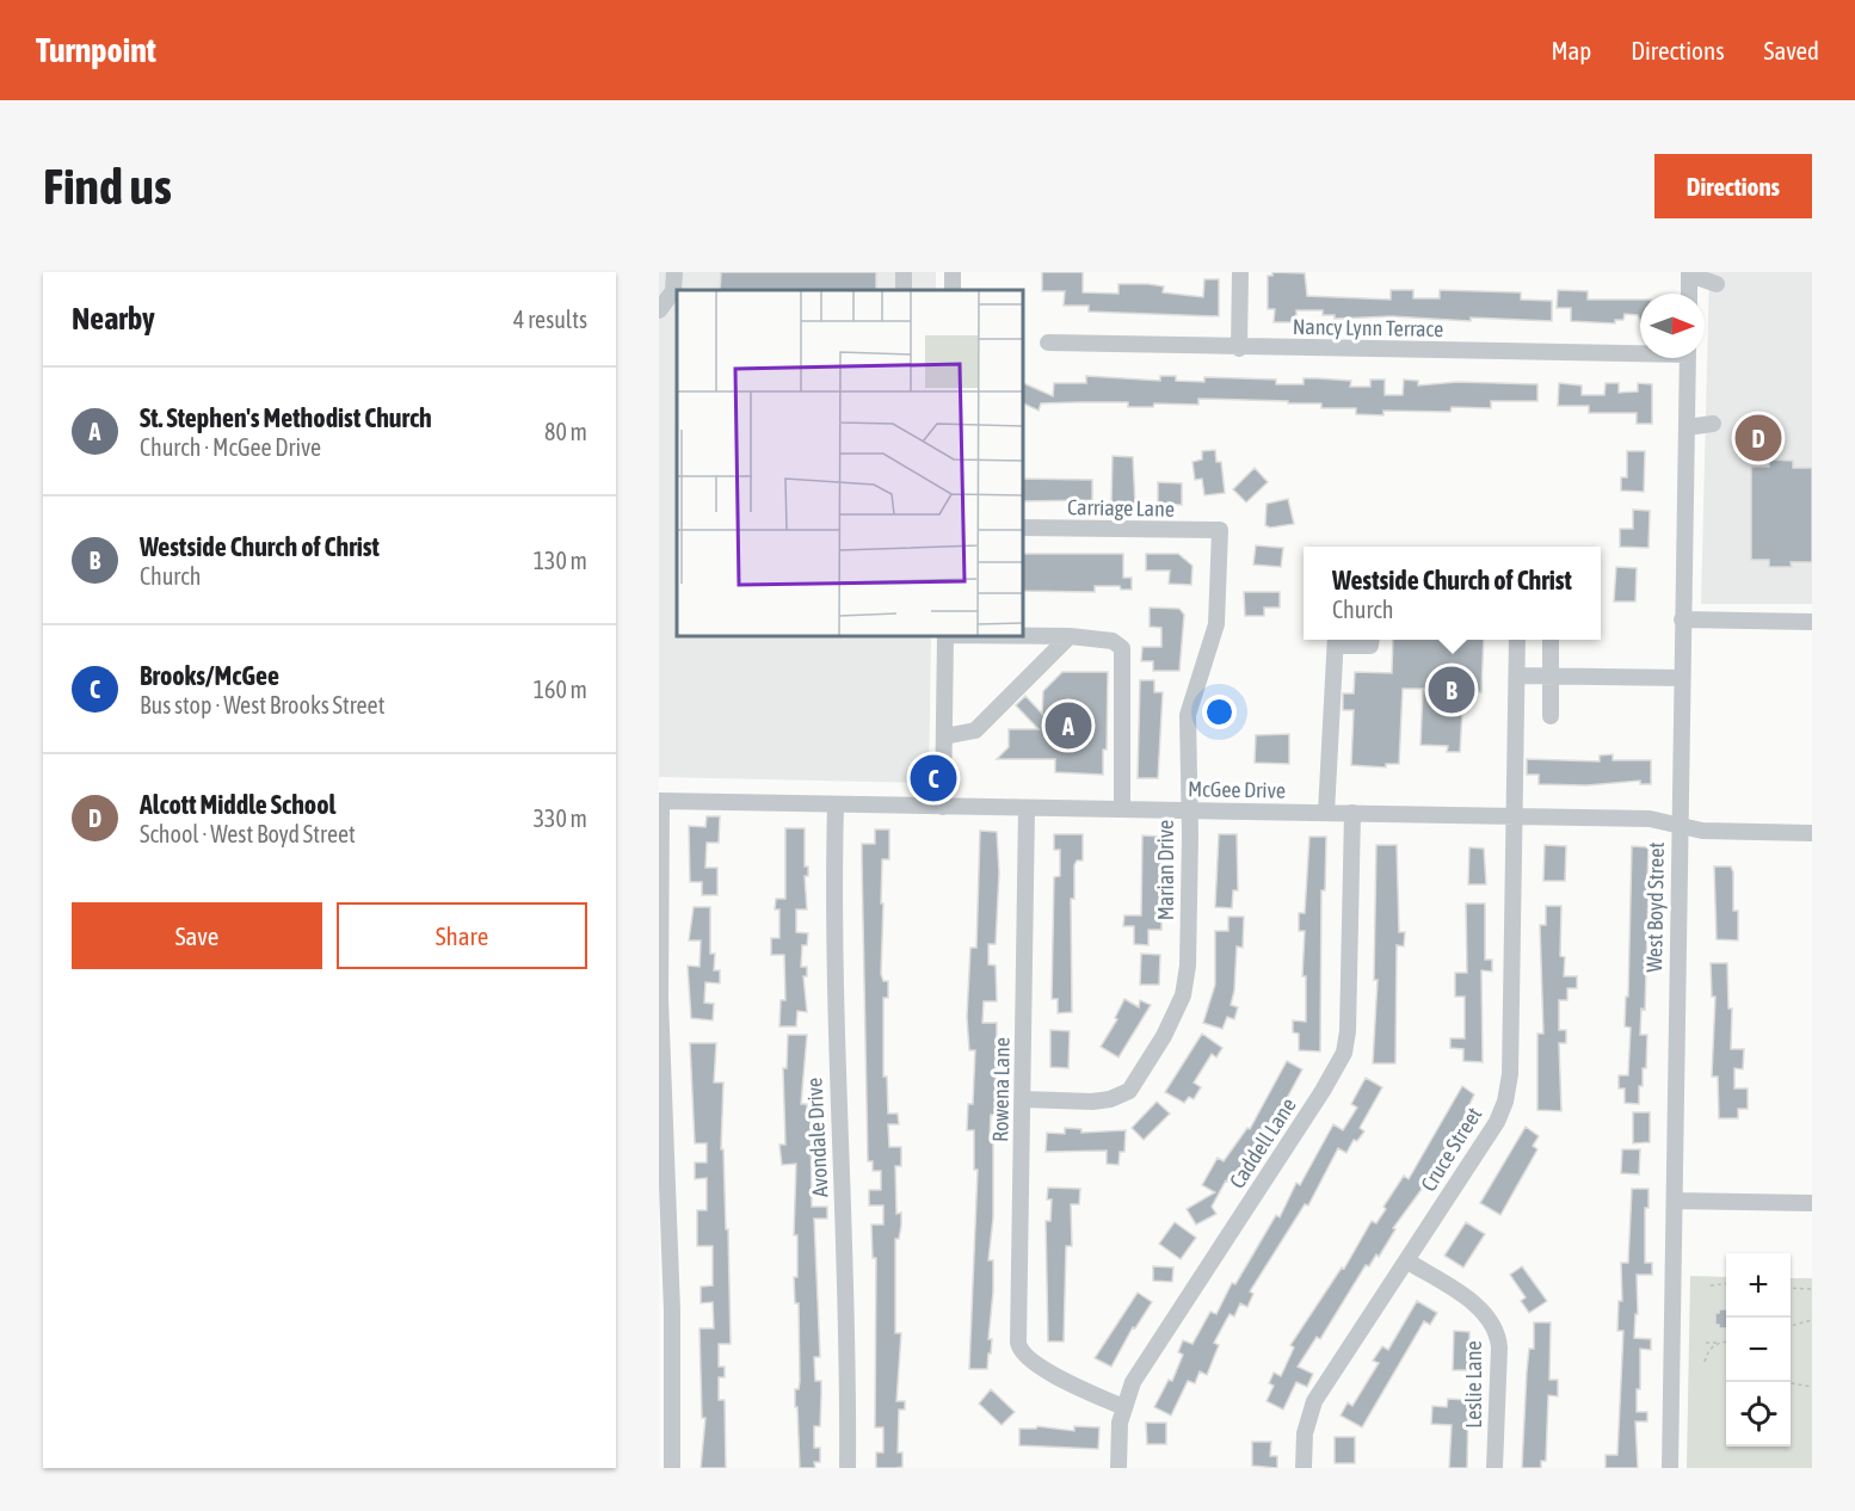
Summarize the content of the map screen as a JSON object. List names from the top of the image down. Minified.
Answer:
{"streets":{"street":["Nancy Lynn Terrace","Carriage Lane","McGee Drive","Marian Drive","West Boyd Street","Rowena Lane","Avondale Drive","Caddell Lane","Cruce Street","Leslie Lane"]},"crossings":[["Carriage Lane","Marian Drive"],["McGee Drive","Marian Drive"],["McGee Drive","West Boyd Street"],["McGee Drive","Rowena Lane"],["McGee Drive","Avondale Drive"],["McGee Drive","Caddell Lane"],["McGee Drive","Cruce Street"],["Marian Drive","Rowena Lane"],["Rowena Lane","Caddell Lane"],["Cruce Street","Leslie Lane"]],"north":"right","page":{"header":"Turnpoint","nav":["Map","Directions","Saved"],"buttons":["Directions",["Save","Share"]],"title":"Find us","heading":["Nearby","4 results"],"list":[{"mark":"A","name":"St. Stephen's Methodist Church","note":"Church · McGee Drive","value":"80 m"},{"mark":"B","name":"Westside Church of Christ","note":"Church","value":"130 m"},{"mark":"C","name":"Brooks/McGee","note":"Bus stop · West Brooks Street","value":"160 m"},{"mark":"D","name":"Alcott Middle School","note":"School · West Boyd Street","value":"330 m"}],"pins":["D","B","A","C"],"popup":["Westside Church of Christ","Church"],"map_buttons":["+","−"]}}
